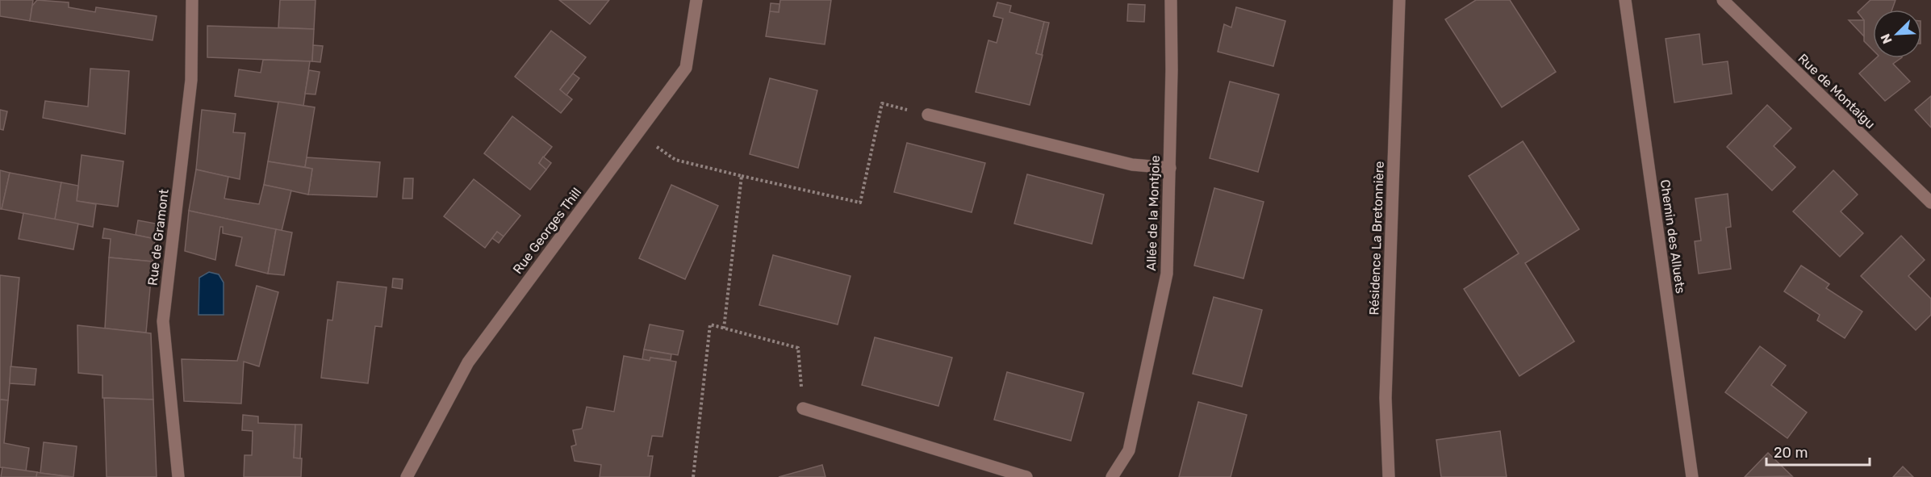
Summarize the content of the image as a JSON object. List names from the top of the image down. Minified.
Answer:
{"streets":{"street":["Rue de Montaigu","Allée de la Montjoie","Rue Georges Thill","Chemin des Alluets","Rue de Gramont","Résidence La Bretonnière"]},"scale_bar":"20 m","north":"bottom left"}
